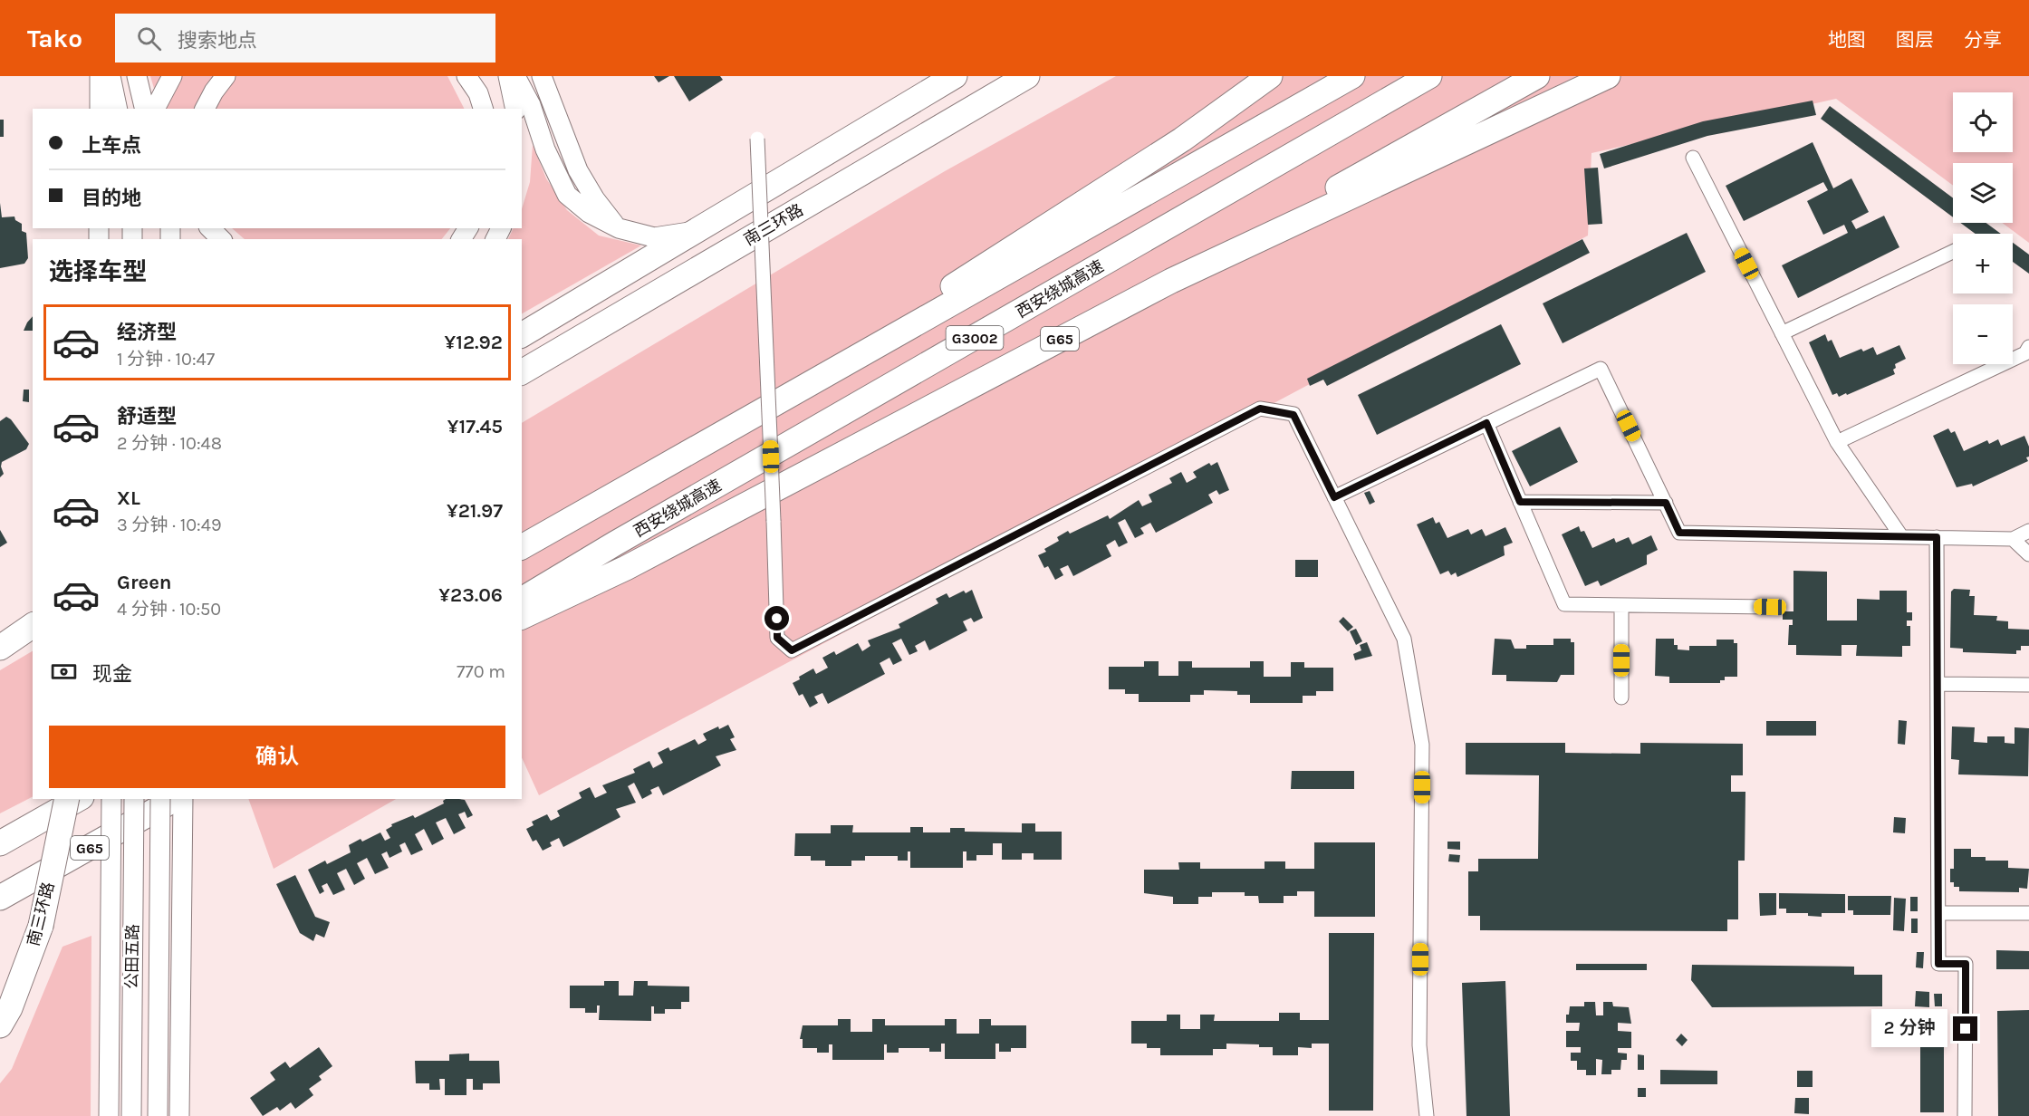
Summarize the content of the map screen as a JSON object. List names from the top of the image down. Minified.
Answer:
{"streets":{"highway":["南三环路","西安绕城高速","G3002","G65"],"main road":["公田五路"]},"page":{"header":"Tako","search":"搜索地点","nav":["地图","图层","分享"],"map_buttons":["+","−"],"banner":["上车点","目的地"],"heading":"选择车型","list":[{"name":"经济型","note":"1 分钟 · 10:47","value":"¥12.92"},{"name":"舒适型","note":"2 分钟 · 10:48","value":"¥17.45"},{"name":"XL","note":"3 分钟 · 10:49","value":"¥21.97"},{"name":"Green","note":"4 分钟 · 10:50","value":"¥23.06"}],"pay":["现金","770 m"],"buttons":"确认","bubble":"2 分钟"}}
